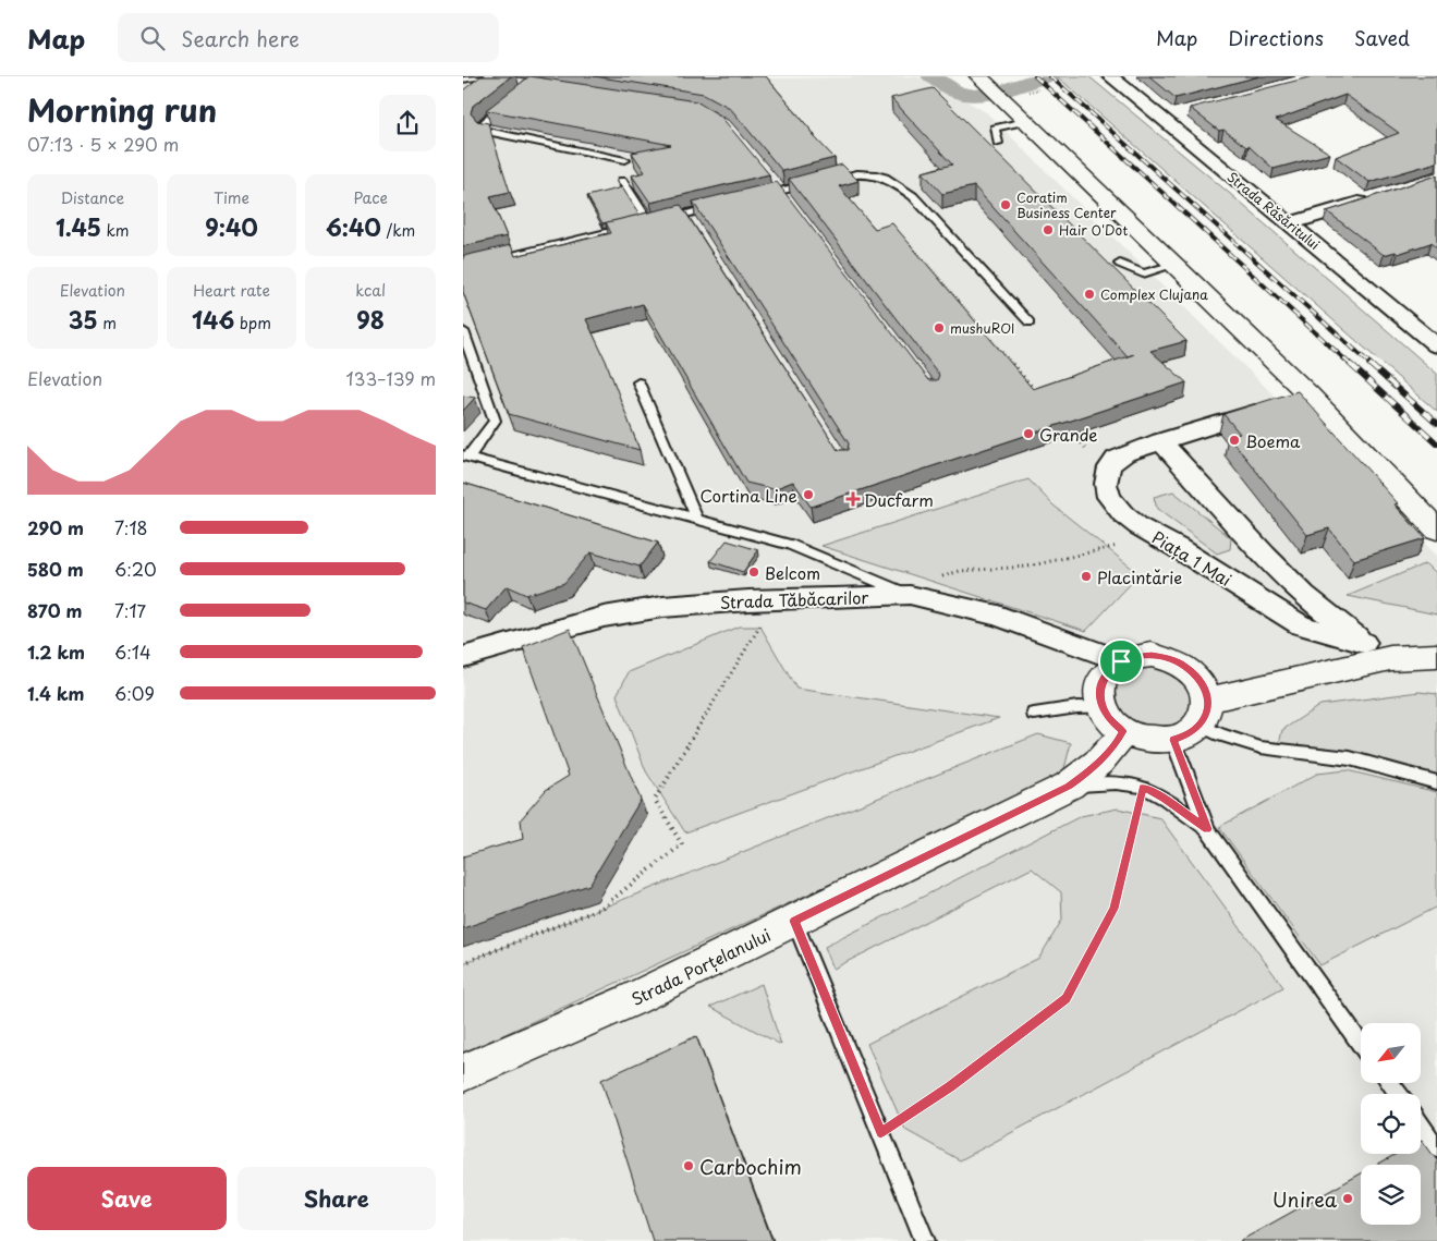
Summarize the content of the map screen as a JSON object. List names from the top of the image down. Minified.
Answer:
{"streets":{"street":["Strada Răsăritului","Piața 1 Mai","Strada Tăbăcarilor","Strada Porțelanului"]},"crossings":[["Strada Tăbăcarilor","Strada Porțelanului"]],"places":{"other":["Coratim Business Center","Hair O'Dot","Complex Clujana","mushuROI","Grande","Boema","Cortina Line","Belcom","Placintărie","Carbochim","Unirea"],"health":["Ducfarm"]},"north":"bottom left","page":{"header":"Map","search":"Search here","nav":["Map","Directions","Saved"],"heading":["Morning run","07:13 · 5 × 290 m"],"stats":[["Distance","1.45 km"],["Time","9:40"],["Pace","6:40 /km"],["Elevation","35 m"],["Heart rate","146 bpm"],["kcal","98"]],"chart":["Elevation","133–139 m"],"list":[{"name":"290 m","note":"7:18"},{"name":"580 m","note":"6:20"},{"name":"870 m","note":"7:17"},{"name":"1.2 km","note":"6:14"},{"name":"1.4 km","note":"6:09"}],"buttons":["Save","Share"]}}
